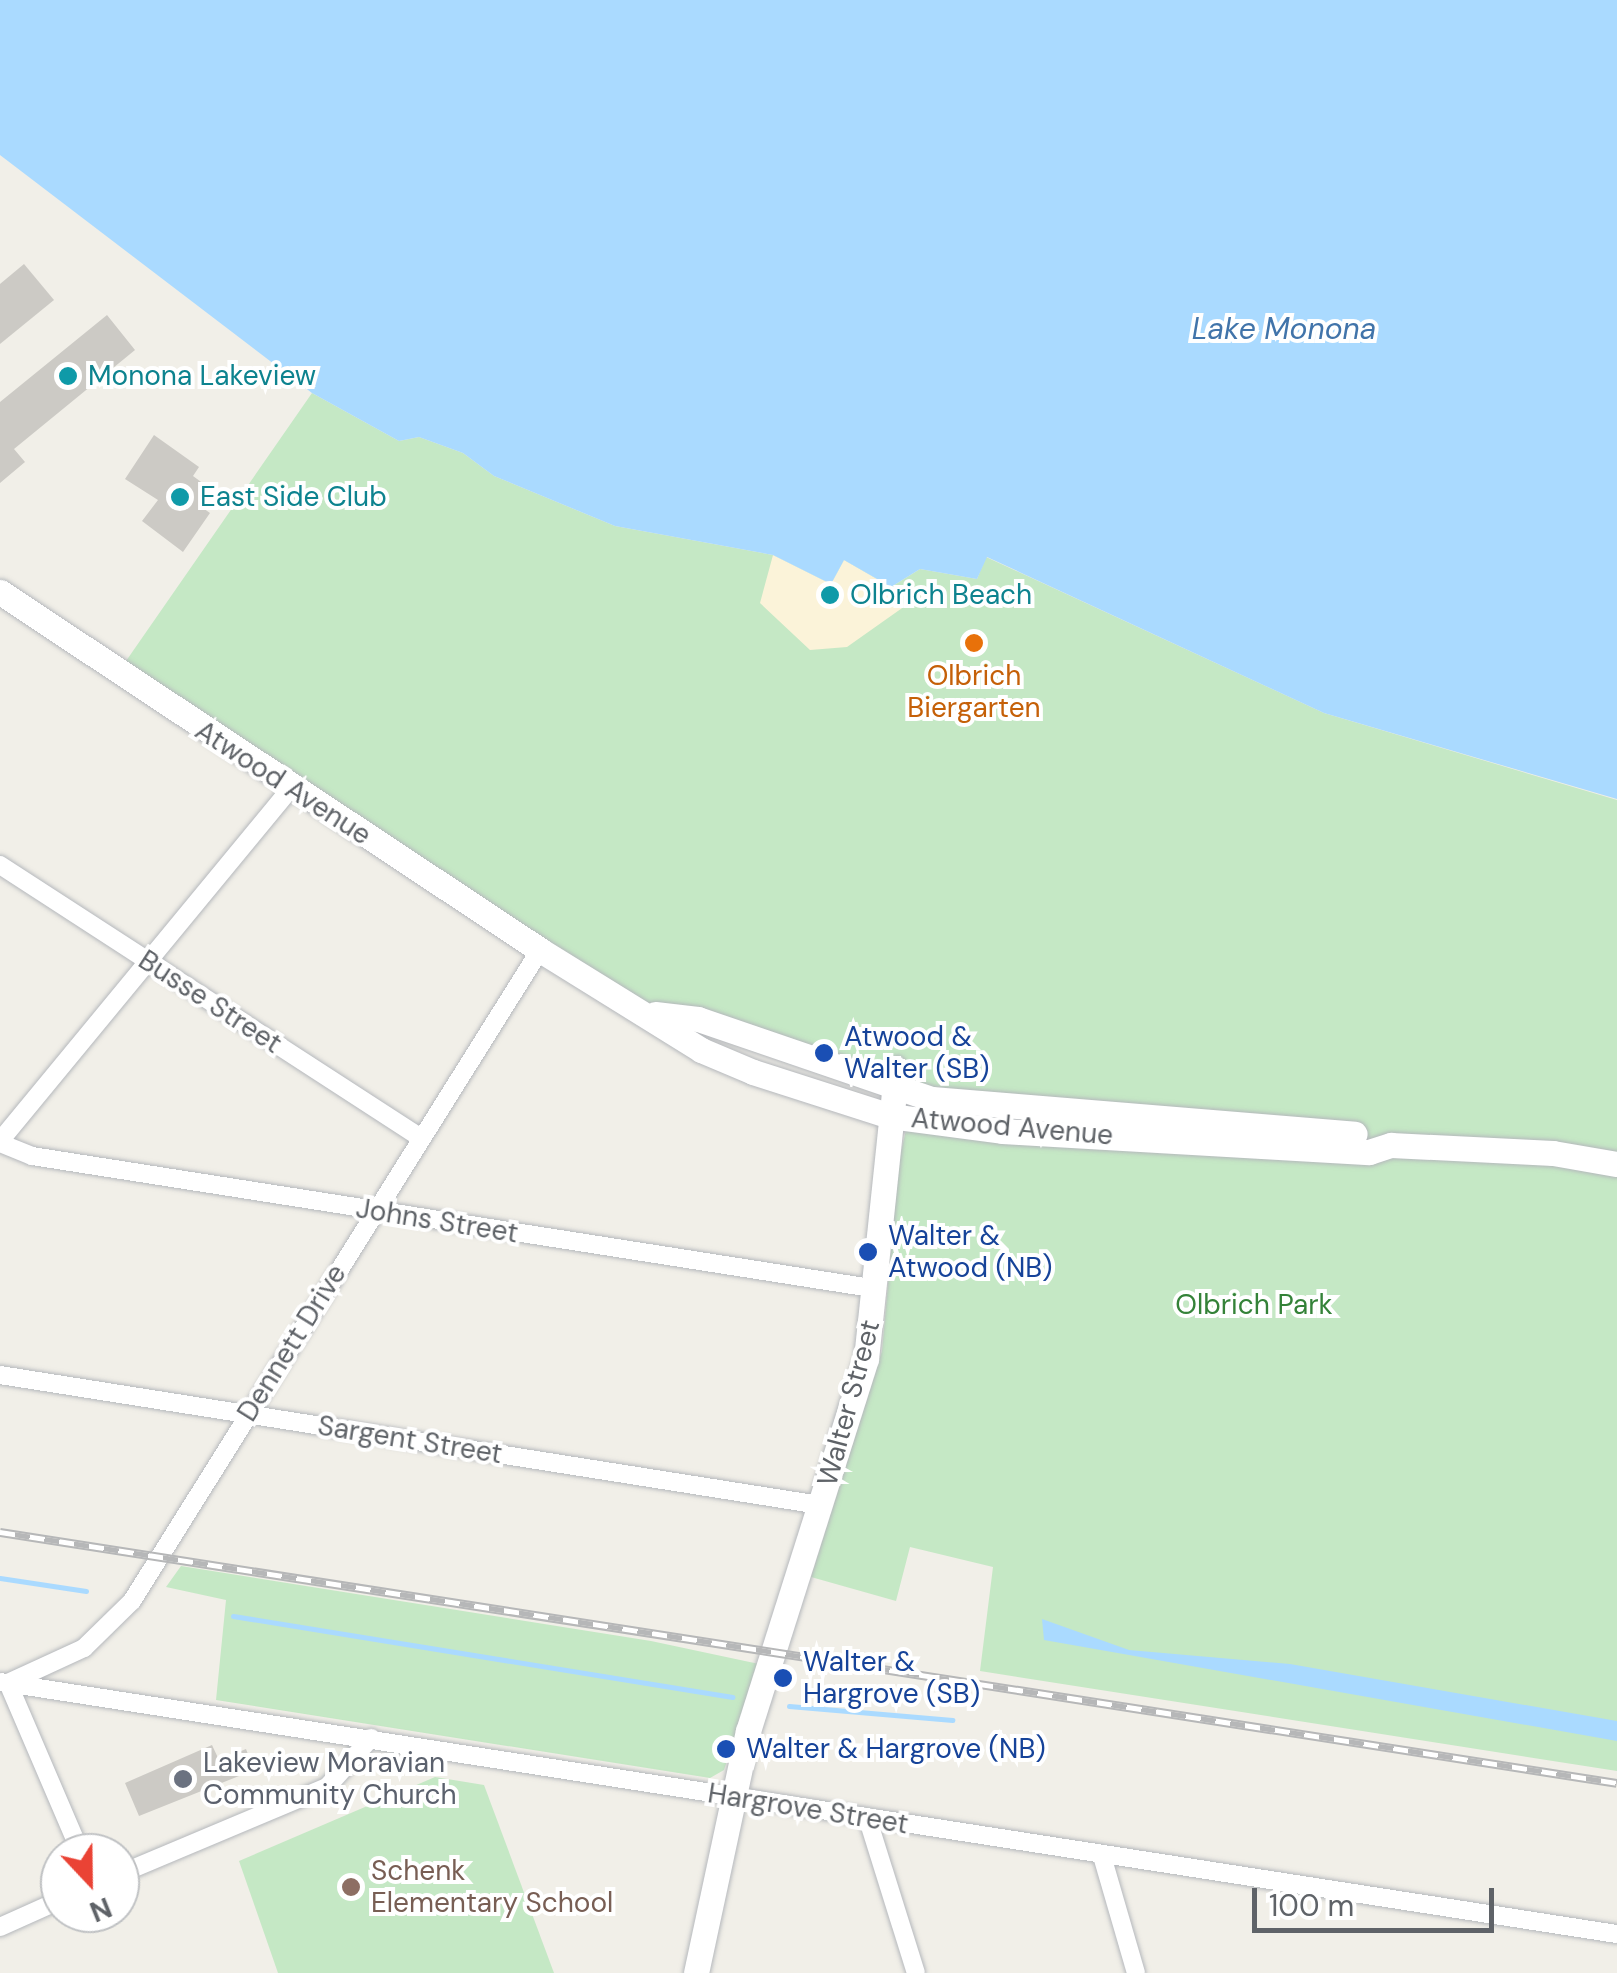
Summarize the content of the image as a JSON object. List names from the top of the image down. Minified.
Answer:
{"streets":{"street":["Atwood Avenue","Busse Street","Johns Street","Dennett Drive","Walter Street","Sargent Street","Hargrove Street"]},"crossings":[["Atwood Avenue","Dennett Drive"],["Atwood Avenue","Walter Street"],["Busse Street","Dennett Drive"],["Johns Street","Dennett Drive"],["Johns Street","Walter Street"],["Dennett Drive","Sargent Street"],["Dennett Drive","Hargrove Street"],["Walter Street","Sargent Street"],["Walter Street","Hargrove Street"]],"water":["Lake Monona"],"parks":["Olbrich Park"],"places":["Monona Lakeview","East Side Club","Olbrich Beach","Olbrich Biergarten","Atwood & Walter (SB)","Walter & Atwood (NB)","Walter & Hargrove (SB)","Walter & Hargrove (NB)","Lakeview Moravian Community Church","Schenk Elementary School"],"scale_bar":"100 m","north":"bottom"}
